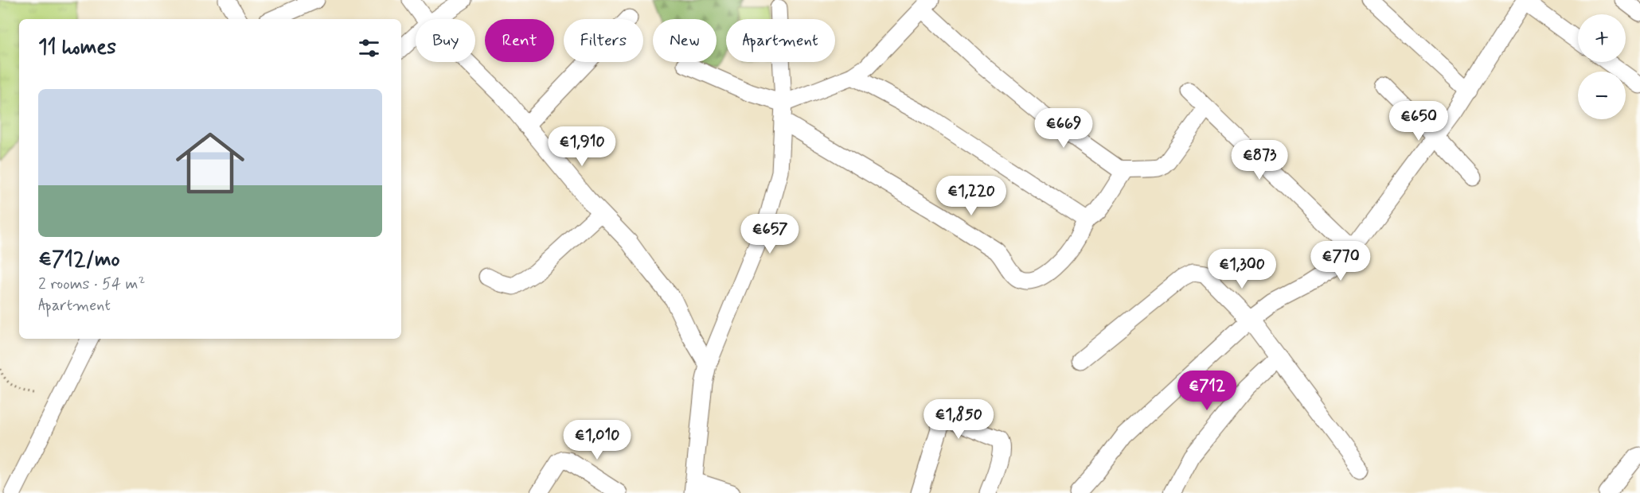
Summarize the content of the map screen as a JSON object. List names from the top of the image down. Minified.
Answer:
{"page":{"map_buttons":["+","−"],"chip":["Buy","Rent","Filters","New","Apartment"],"heading":"11 homes","list":[{"name":"€712/mo","note":"2 rooms · 54 m² · Apartment"}],"price":["€650","€669","€1,910","€873","€1,220","€657","€770","€1,300","€712","€1,850","€1,010"]}}
